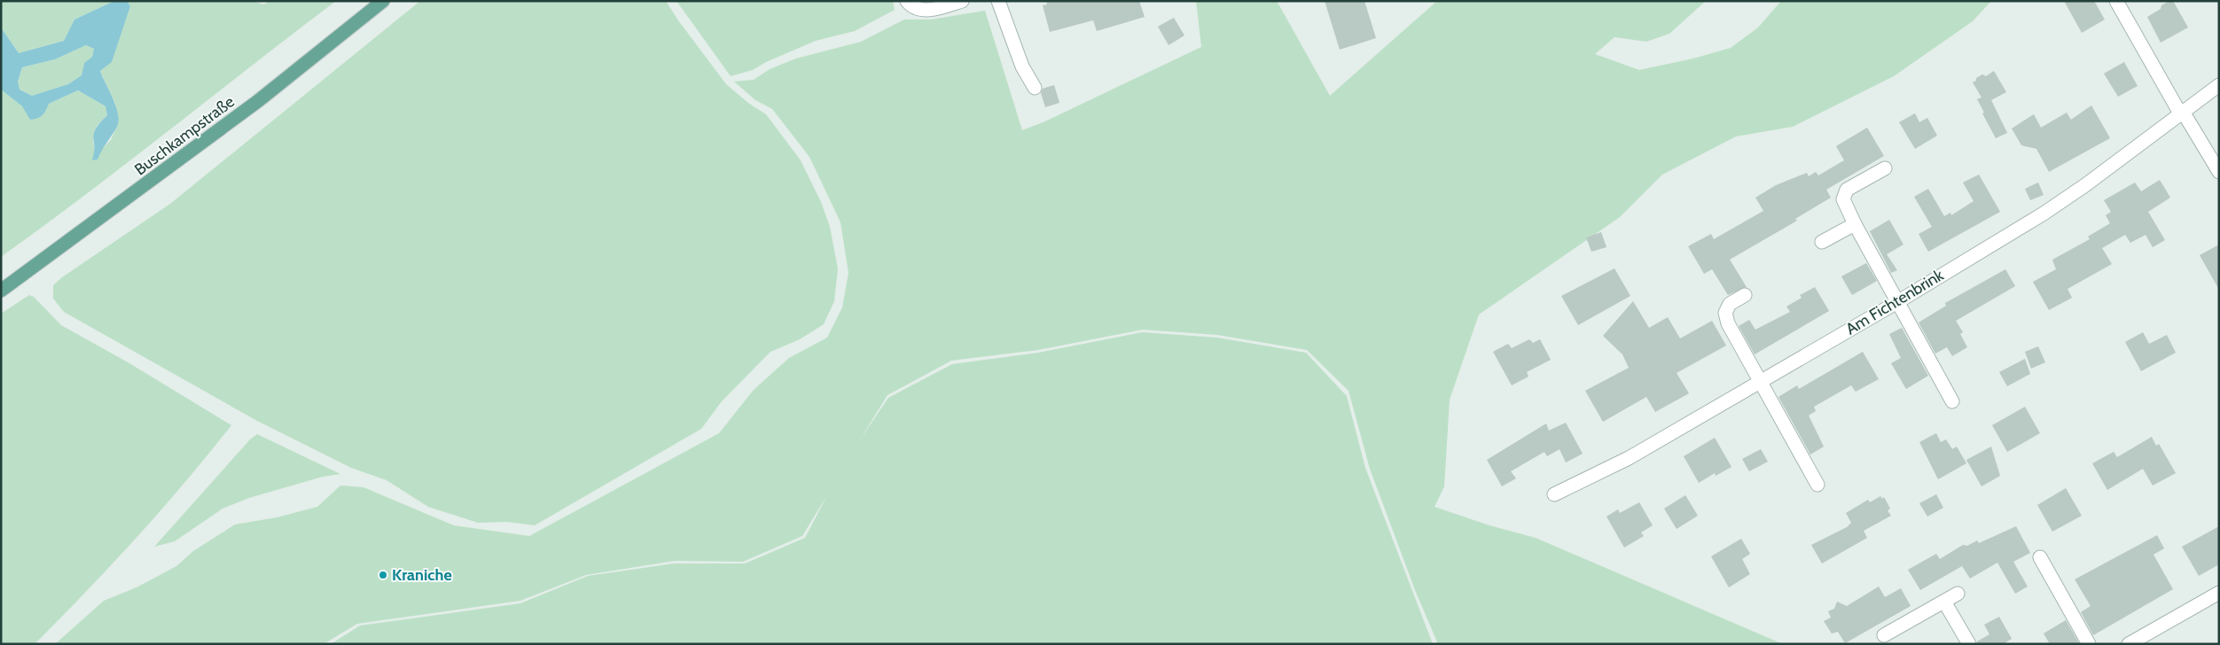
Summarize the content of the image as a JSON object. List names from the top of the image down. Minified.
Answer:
{"streets":{"main road":["Buschkampstraße"],"street":["Am Fichtenbrink"]},"places":["Kraniche"]}
